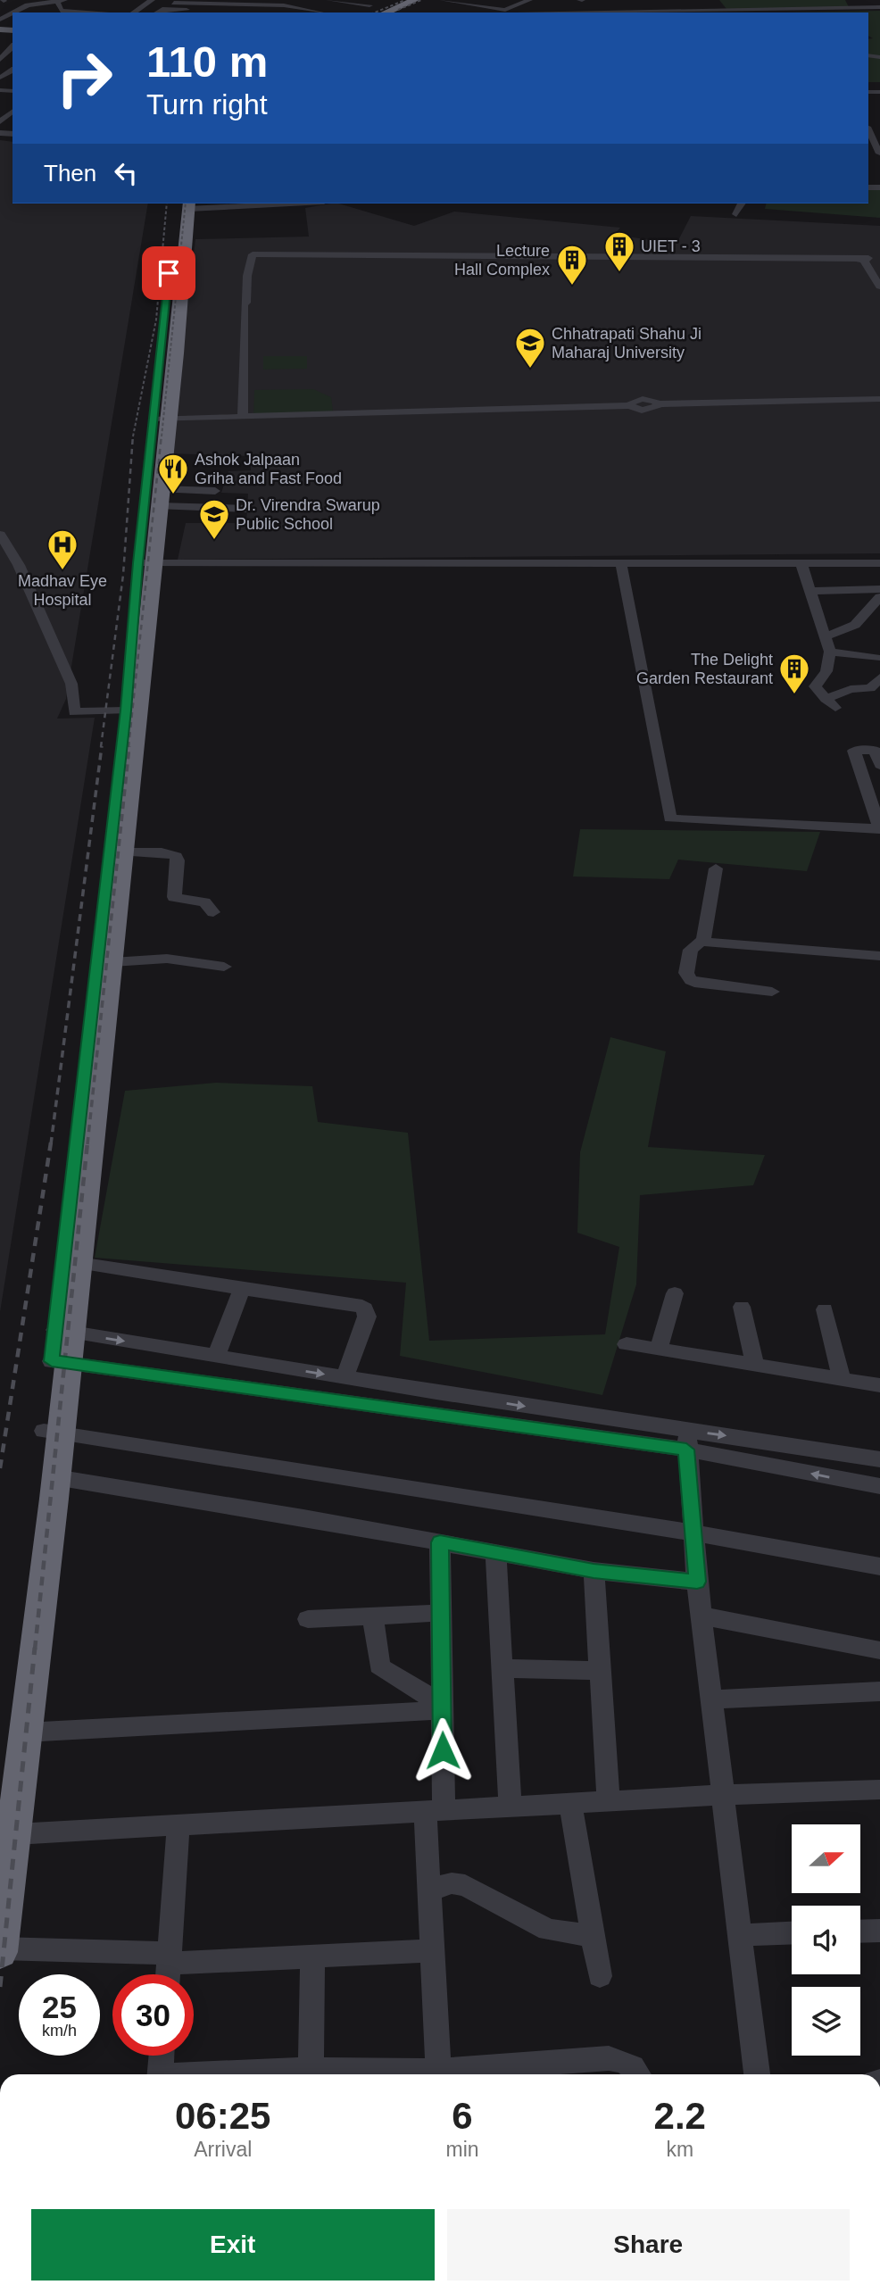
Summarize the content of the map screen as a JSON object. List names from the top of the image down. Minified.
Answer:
{"places":{"building":["UIET - 3","Lecture Hall Complex","The Delight Garden Restaurant"],"school or university":["Chhatrapati Shahu Ji Maharaj University","Dr. Virendra Swarup Public School"],"restaurant":["Ashok Jalpaan Griha and Fast Food"],"hospital":["Madhav Eye Hospital"]},"north":"right","page":{"turn":["110 m","Turn right"],"then":"Then","speed":"25 km/h","limit":"30","eta":["06:25","Arrival","6","min","2.2","km"],"buttons":["Exit","Share"]}}
